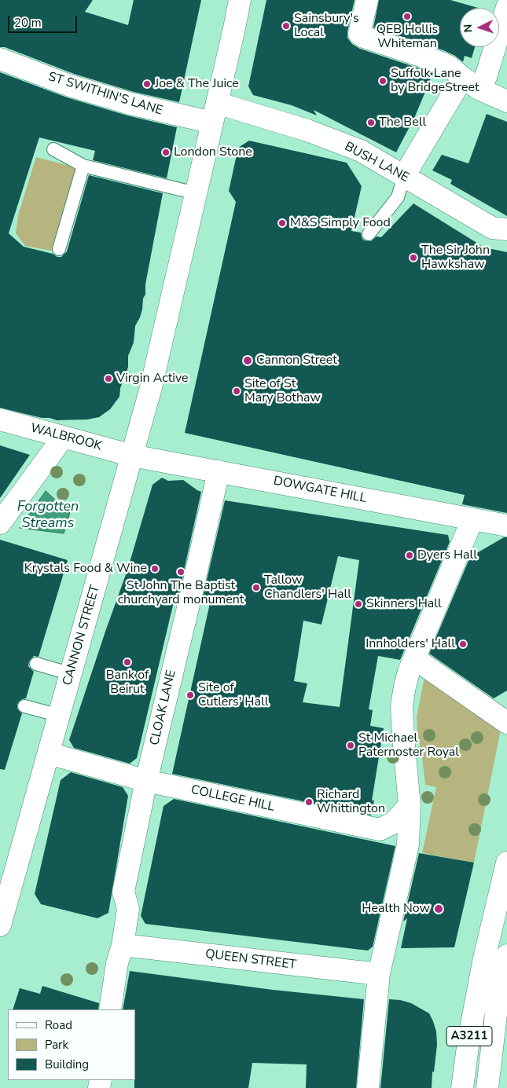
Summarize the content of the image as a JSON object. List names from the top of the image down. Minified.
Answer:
{"streets":{"street":["ST SWITHIN'S LANE","BUSH LANE","WALBROOK","DOWGATE HILL","CANNON STREET","CLOAK LANE","COLLEGE HILL","QUEEN STREET","A3211"]},"crossings":[["ST SWITHIN'S LANE","BUSH LANE"],["ST SWITHIN'S LANE","CANNON STREET"],["BUSH LANE","CANNON STREET"],["WALBROOK","DOWGATE HILL"],["WALBROOK","CANNON STREET"],["DOWGATE HILL","CANNON STREET"],["DOWGATE HILL","CLOAK LANE"],["CANNON STREET","COLLEGE HILL"],["CLOAK LANE","COLLEGE HILL"],["CLOAK LANE","QUEEN STREET"]],"water":["Forgotten Streams"],"places":["QEB Hollis Whiteman","Sainsbury's Local","Suffolk Lane by BridgeStreet","Joe & The Juice","The Bell","London Stone","M&S Simply Food","The Sir John Hawkshaw","Cannon Street","Virgin Active","Site of St Mary Bothaw","Dyers Hall","Krystals Food & Wine","St John The Baptist churchyard monument","Tallow Chandlers' Hall","Skinners Hall","Innholders' Hall","Bank of Beirut","Site of Cutlers' Hall","St Michael Paternoster Royal","Richard Whittington","Health Now"],"legend":["Road","Park","Building"],"scale_bar":"20 m","north":"left"}
